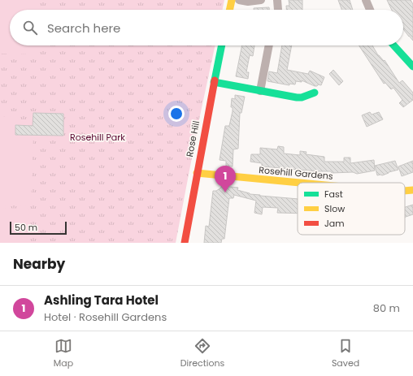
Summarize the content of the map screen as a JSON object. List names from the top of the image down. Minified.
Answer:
{"streets":{"street":["Rose Hill","Rosehill Gardens"]},"crossings":[["Rose Hill","Rosehill Gardens"]],"parks":["Rosehill Park"],"legend":["Fast","Slow","Jam"],"scale_bar":"50 m","page":{"search":"Search here","pins":"1","scale":"50 m","heading":"Nearby","list":[{"mark":"1","name":"Ashling Tara Hotel","note":"Hotel · Rosehill Gardens","value":"80 m"}],"nav":["Map","Directions","Saved"]}}
